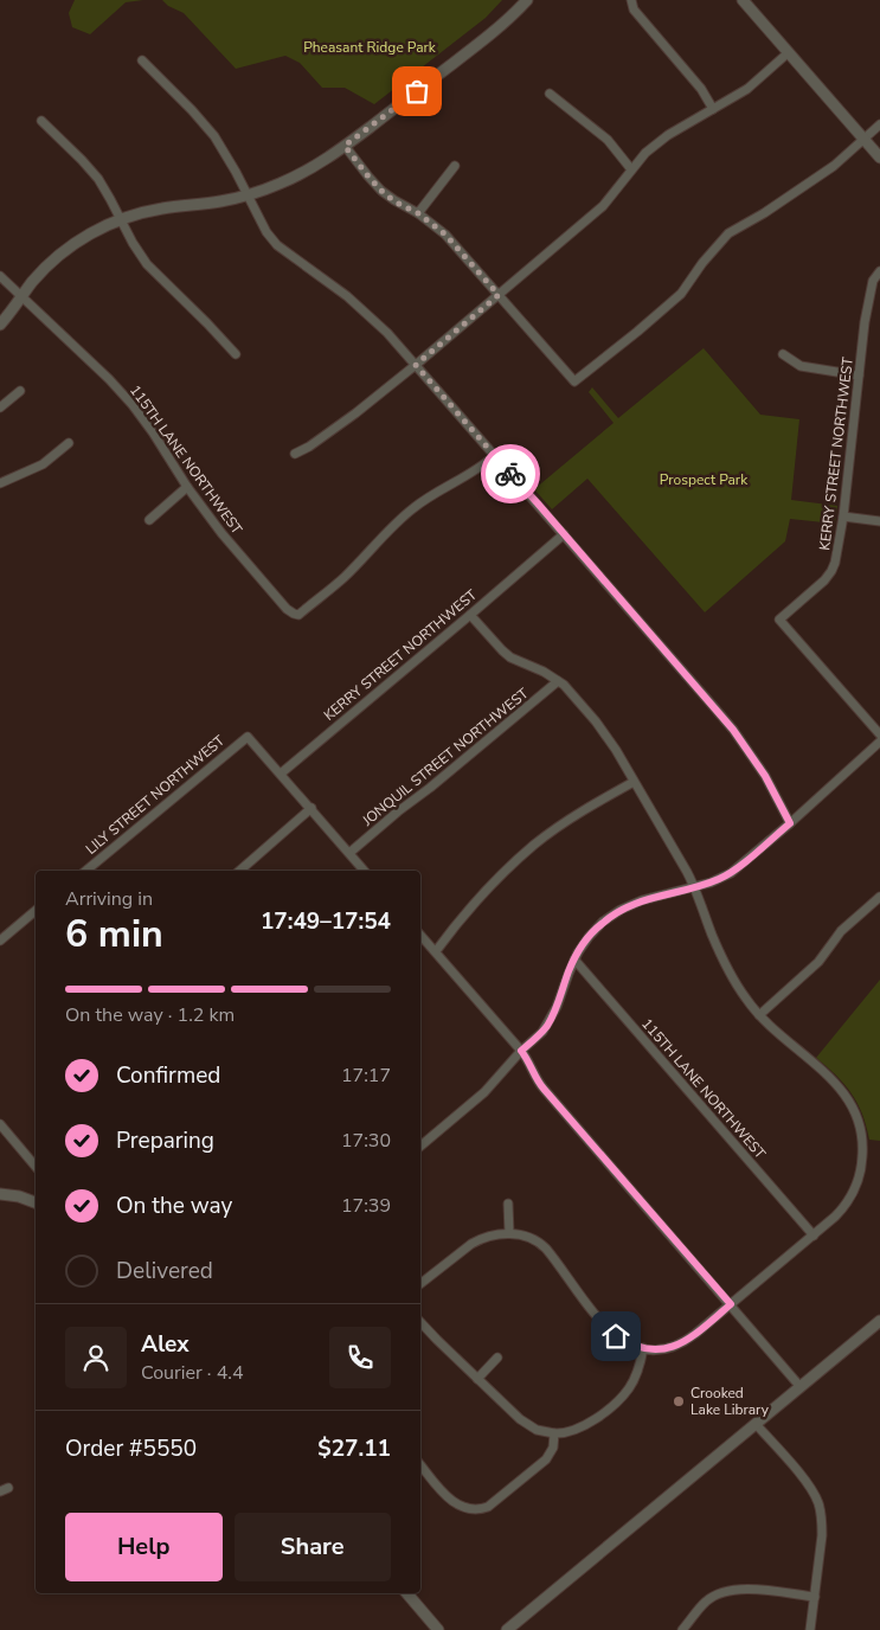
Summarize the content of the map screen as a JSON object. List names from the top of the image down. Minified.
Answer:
{"streets":{"street":["KERRY STREET NORTHWEST","115TH LANE NORTHWEST","JONQUIL STREET NORTHWEST","LILY STREET NORTHWEST"]},"crossings":[["KERRY STREET NORTHWEST","LILY STREET NORTHWEST"]],"parks":["Pheasant Ridge Park","Prospect Park"],"places":["Crooked Lake Library"],"page":{"heading":["6 min","Arriving in","17:49–17:54"],"panel":["Alex","Courier · 4.4","Order #5550","$27.11"],"bar":"On the way · 1.2 km","list":[["Confirmed","17:17"],["Preparing","17:30"],["On the way","17:39"],"Delivered"],"buttons":["Help","Share"]}}
